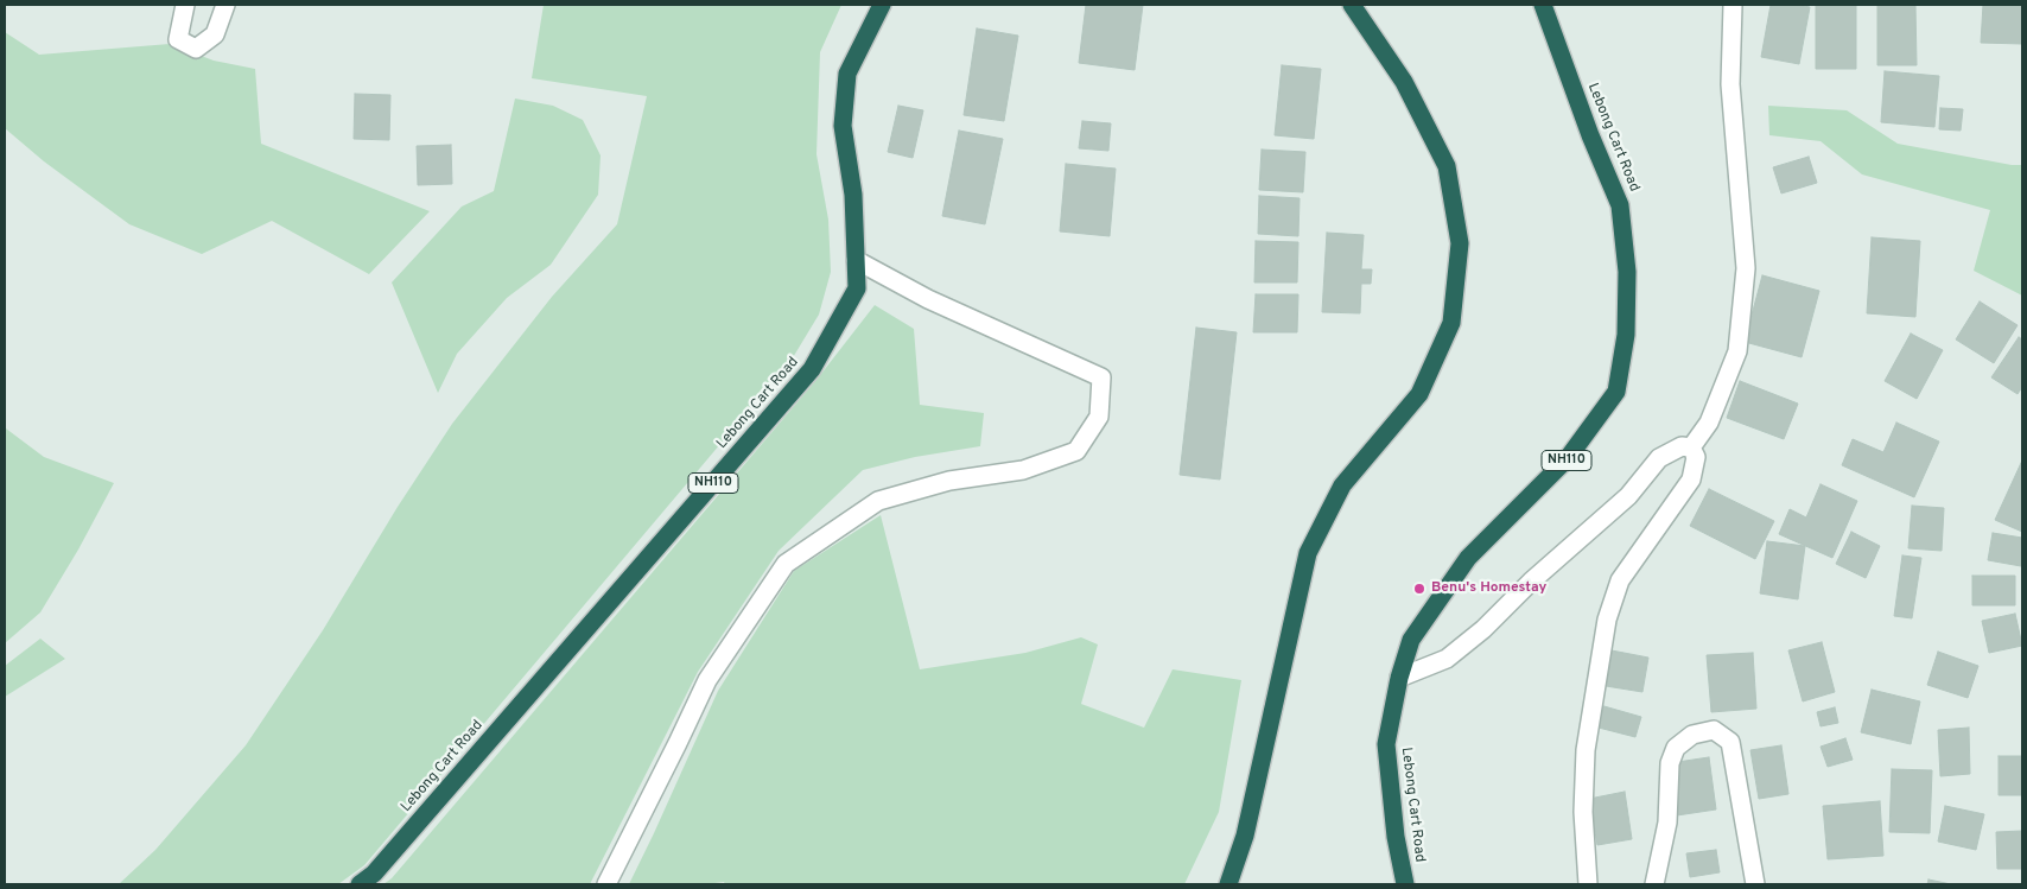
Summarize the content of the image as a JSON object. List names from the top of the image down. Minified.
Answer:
{"streets":{"highway":["Lebong Cart Road","NH110"]},"places":["Benu's Homestay"]}
